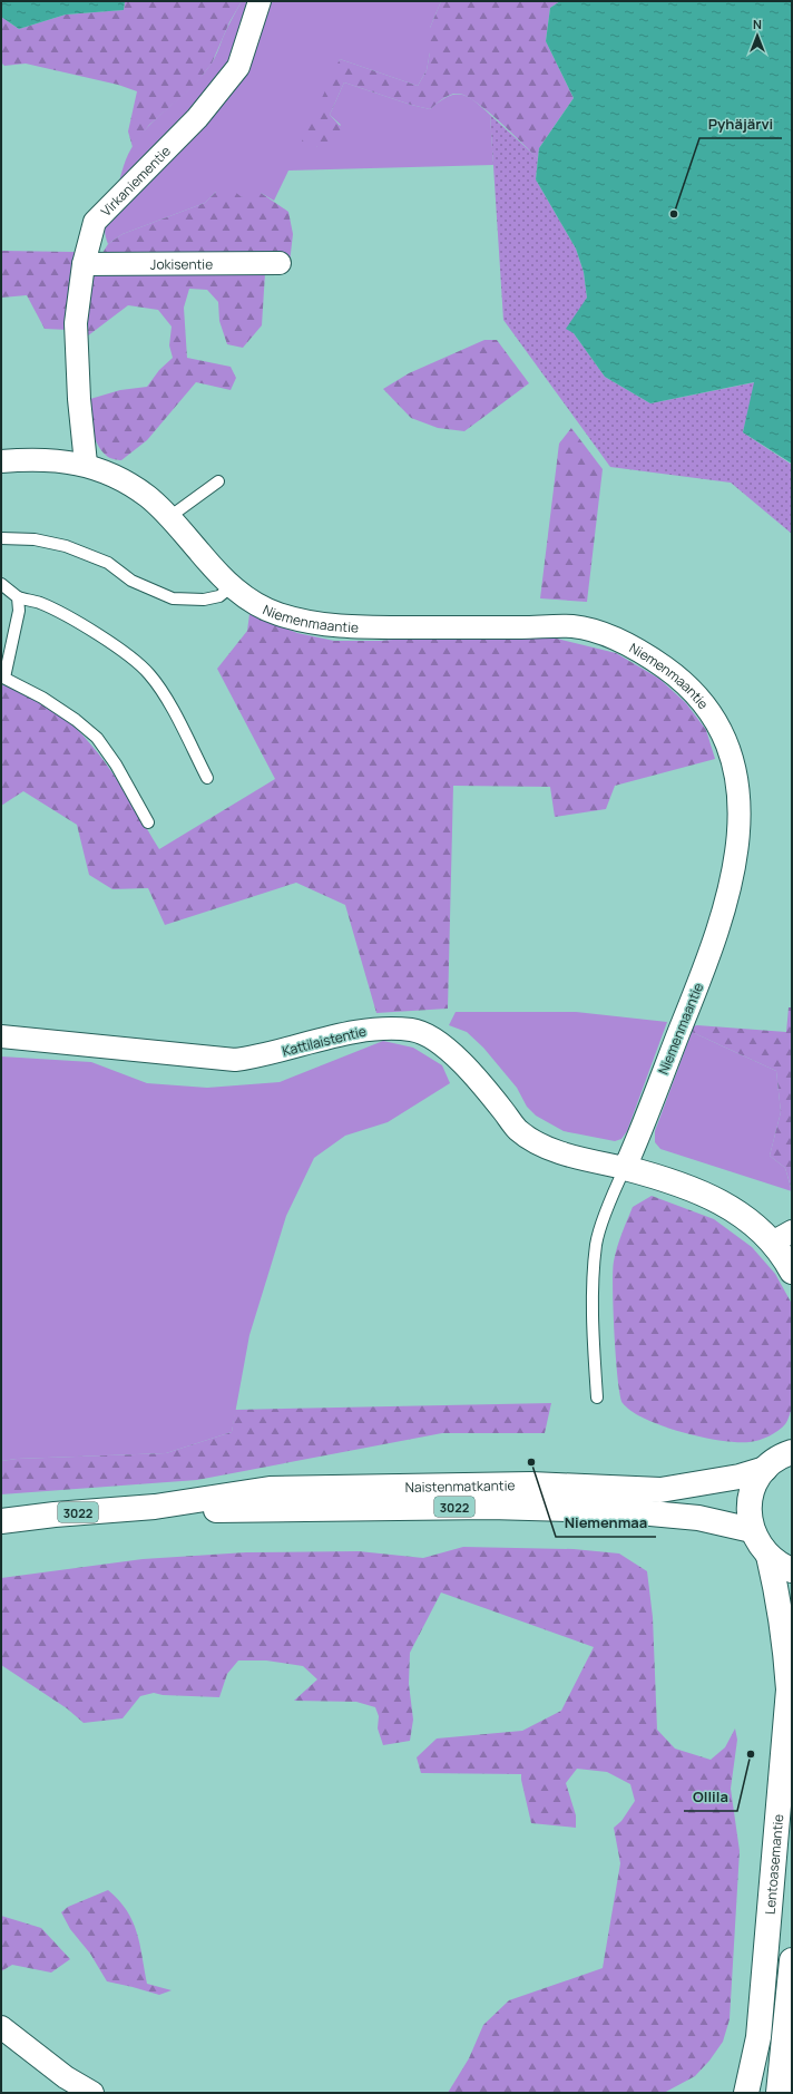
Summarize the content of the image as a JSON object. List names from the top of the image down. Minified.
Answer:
{"streets":{"main road":["Naistenmatkantie","3022","Lentoasemantie"],"street":["Virkaniementie","Jokisentie","Niemenmaantie","Kattilaistentie"]},"crossings":[["Virkaniementie","Jokisentie"],["Virkaniementie","Niemenmaantie"],["Niemenmaantie","Kattilaistentie"],["Naistenmatkantie","3022"],["3022","Lentoasemantie"]],"places":["Pyhäjärvi","Niemenmaa","Ollila"],"north":"top"}
